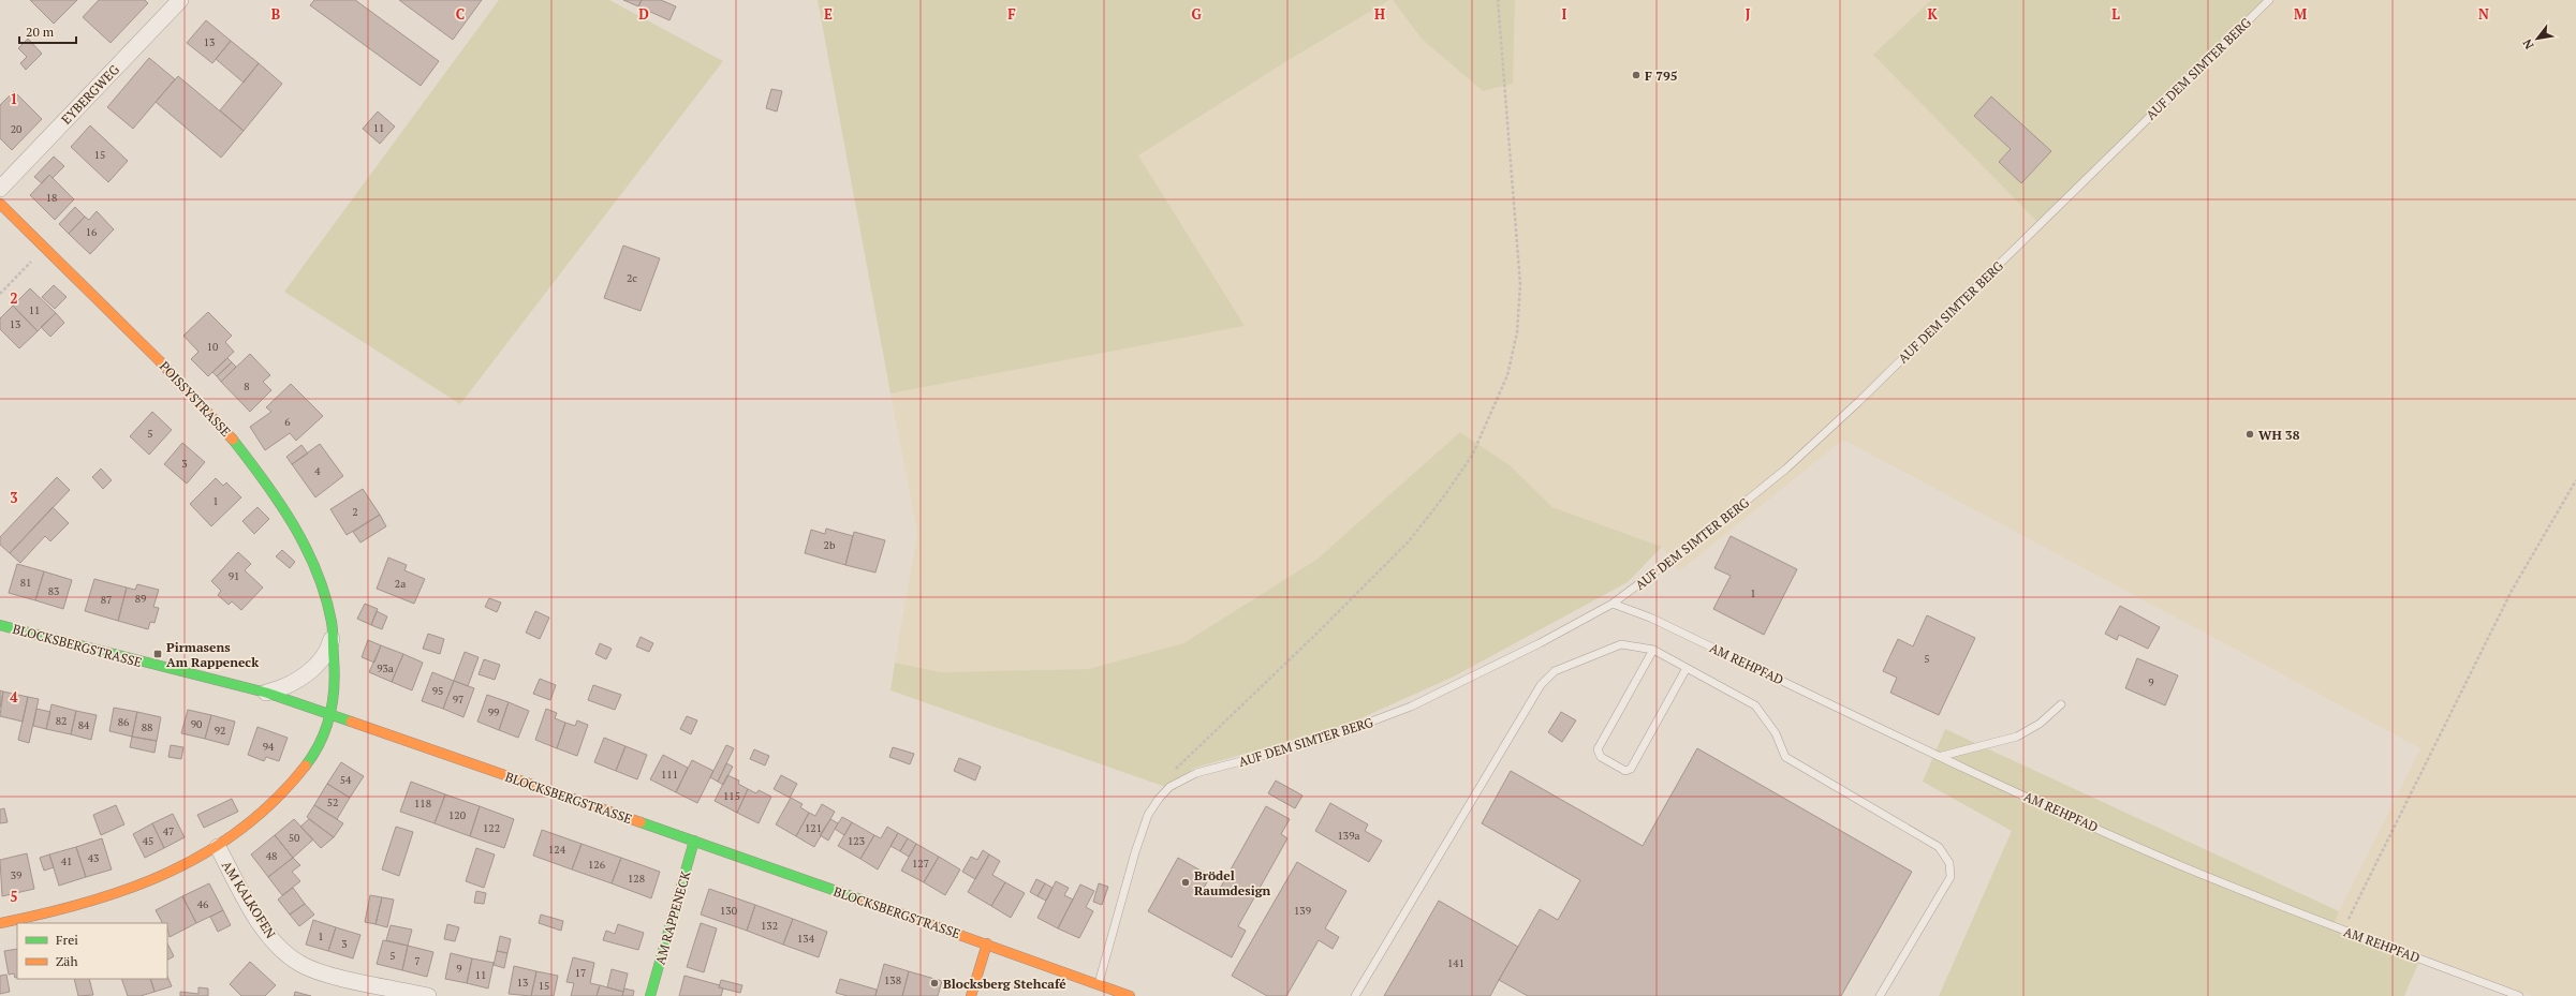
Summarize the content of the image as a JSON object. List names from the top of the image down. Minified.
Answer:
{"streets":{"street":["EYBERGWEG","POISSYSTRASSE","BLOCKSBERGSTRASSE","AM KALKOFEN","AM RAPPENECK"],"lane":["AUF DEM SIMTER BERG","AM REHPFAD"]},"crossings":[["AUF DEM SIMTER BERG","BLOCKSBERGSTRASSE"],["AUF DEM SIMTER BERG","AM REHPFAD"],["POISSYSTRASSE","BLOCKSBERGSTRASSE"],["POISSYSTRASSE","AM KALKOFEN"],["BLOCKSBERGSTRASSE","AM RAPPENECK"]],"places":{"other":["F 795","WH 38","Brödel Raumdesign","Blocksberg Stehcafé"],"transit":["Pirmasens Am Rappeneck"]},"house_numbers":["13","11","20","15","18","16","2c","11","13","10","8","6","5","3","4","1","2","2b","91","81","2a","83","1","89","87","5","93a","9","95","97","99","82","86","90","84","88","92","94","111","54","115","52","118","120","122","121","47","139a","50","45","123","124","48","43","41","127","126","39","128","46","130","139","132","1","134","3","5","7","141","9","17","11","138","13","15"],"legend":["Frei","Zäh"],"scale_bar":"20 m","north":"bottom left","grid":{"columns":["B","C","D","E","F","G","H","I","J","K","L","M","N"],"rows":["1","2","3","4","5"]}}
